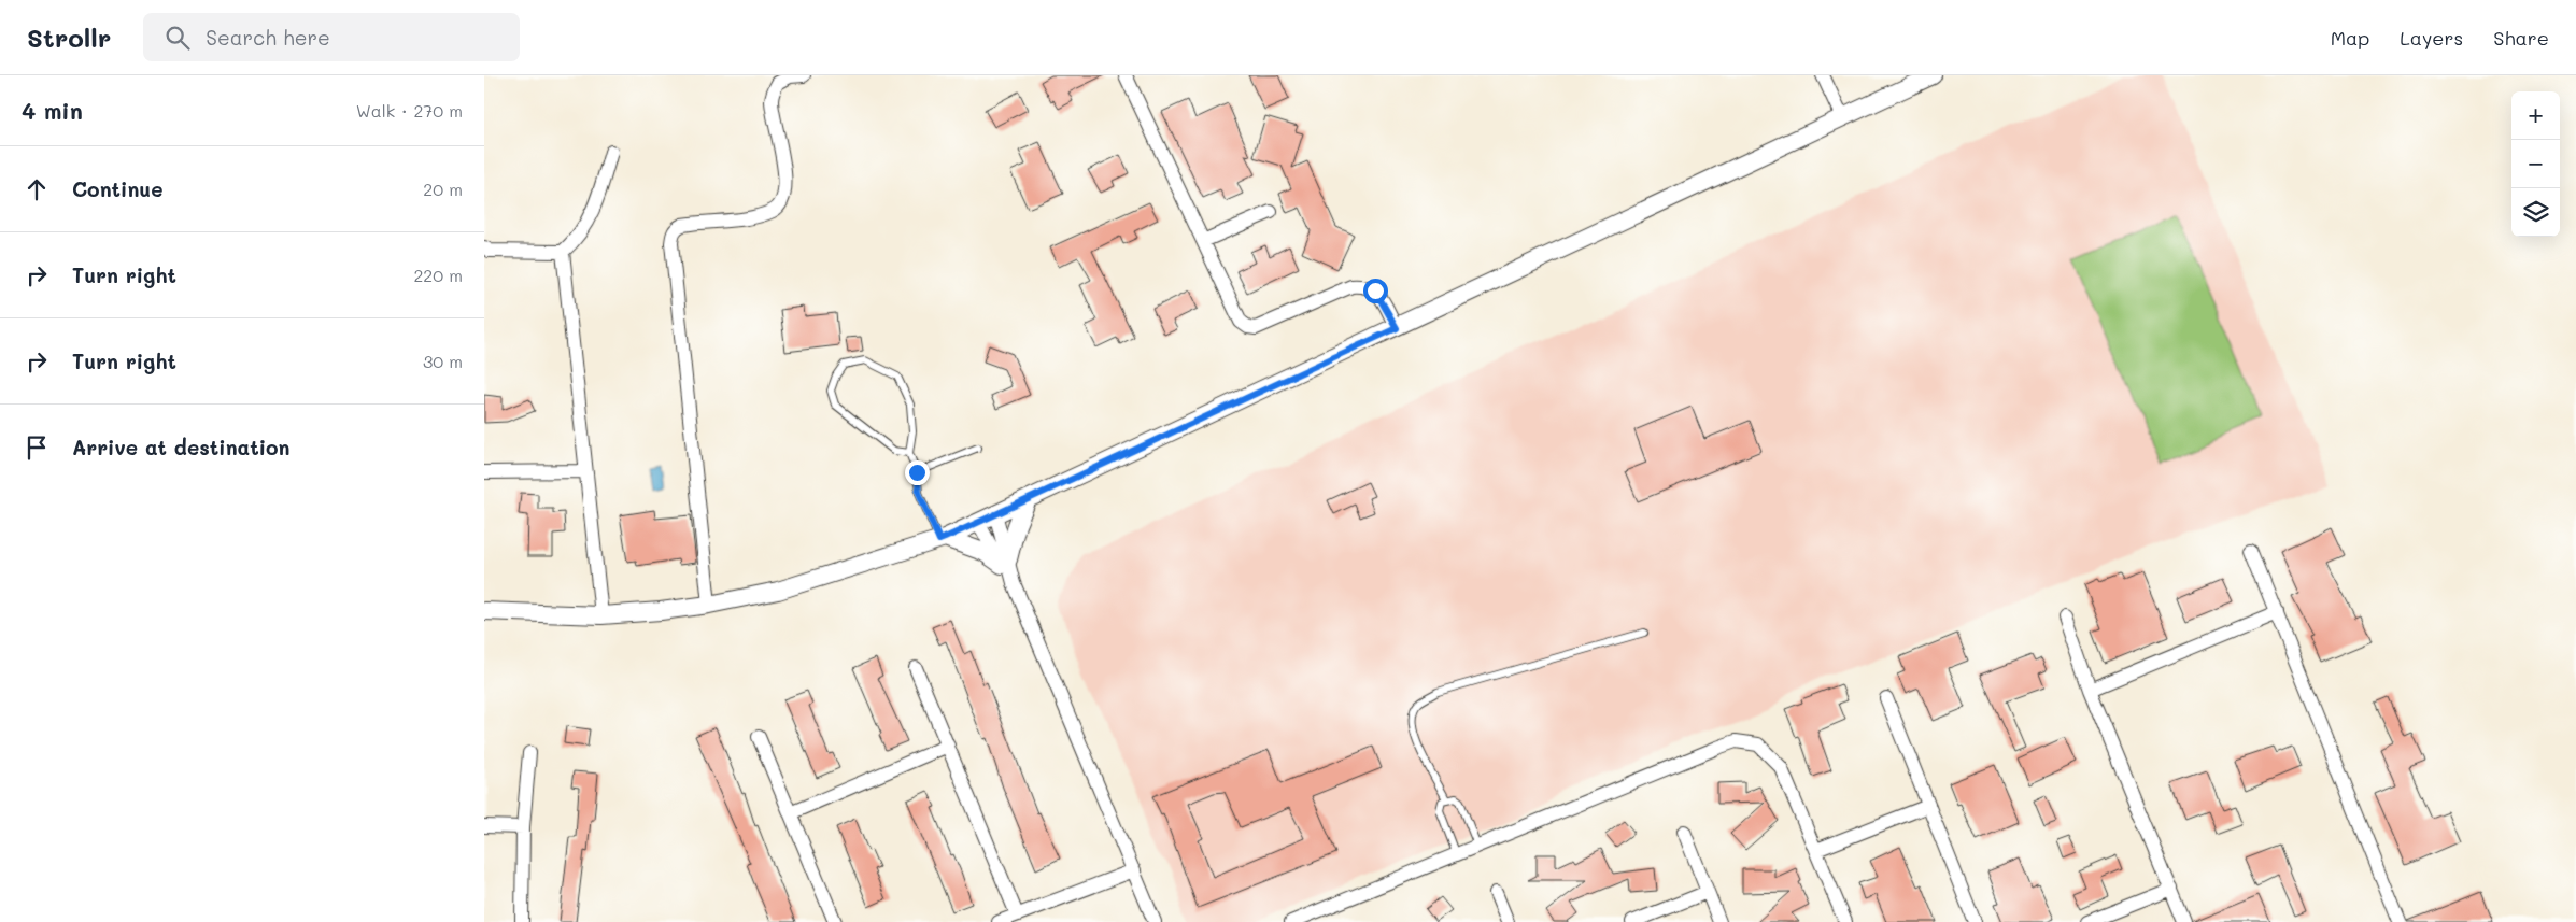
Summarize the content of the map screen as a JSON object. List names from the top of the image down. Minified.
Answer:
{"page":{"header":"Strollr","search":"Search here","nav":["Map","Layers","Share"],"heading":["4 min","Walk · 270 m"],"map_buttons":["+","−"],"list":[["Continue","20 m"],["Turn right","220 m"],["Turn right","30 m"],"Arrive at destination"]}}
